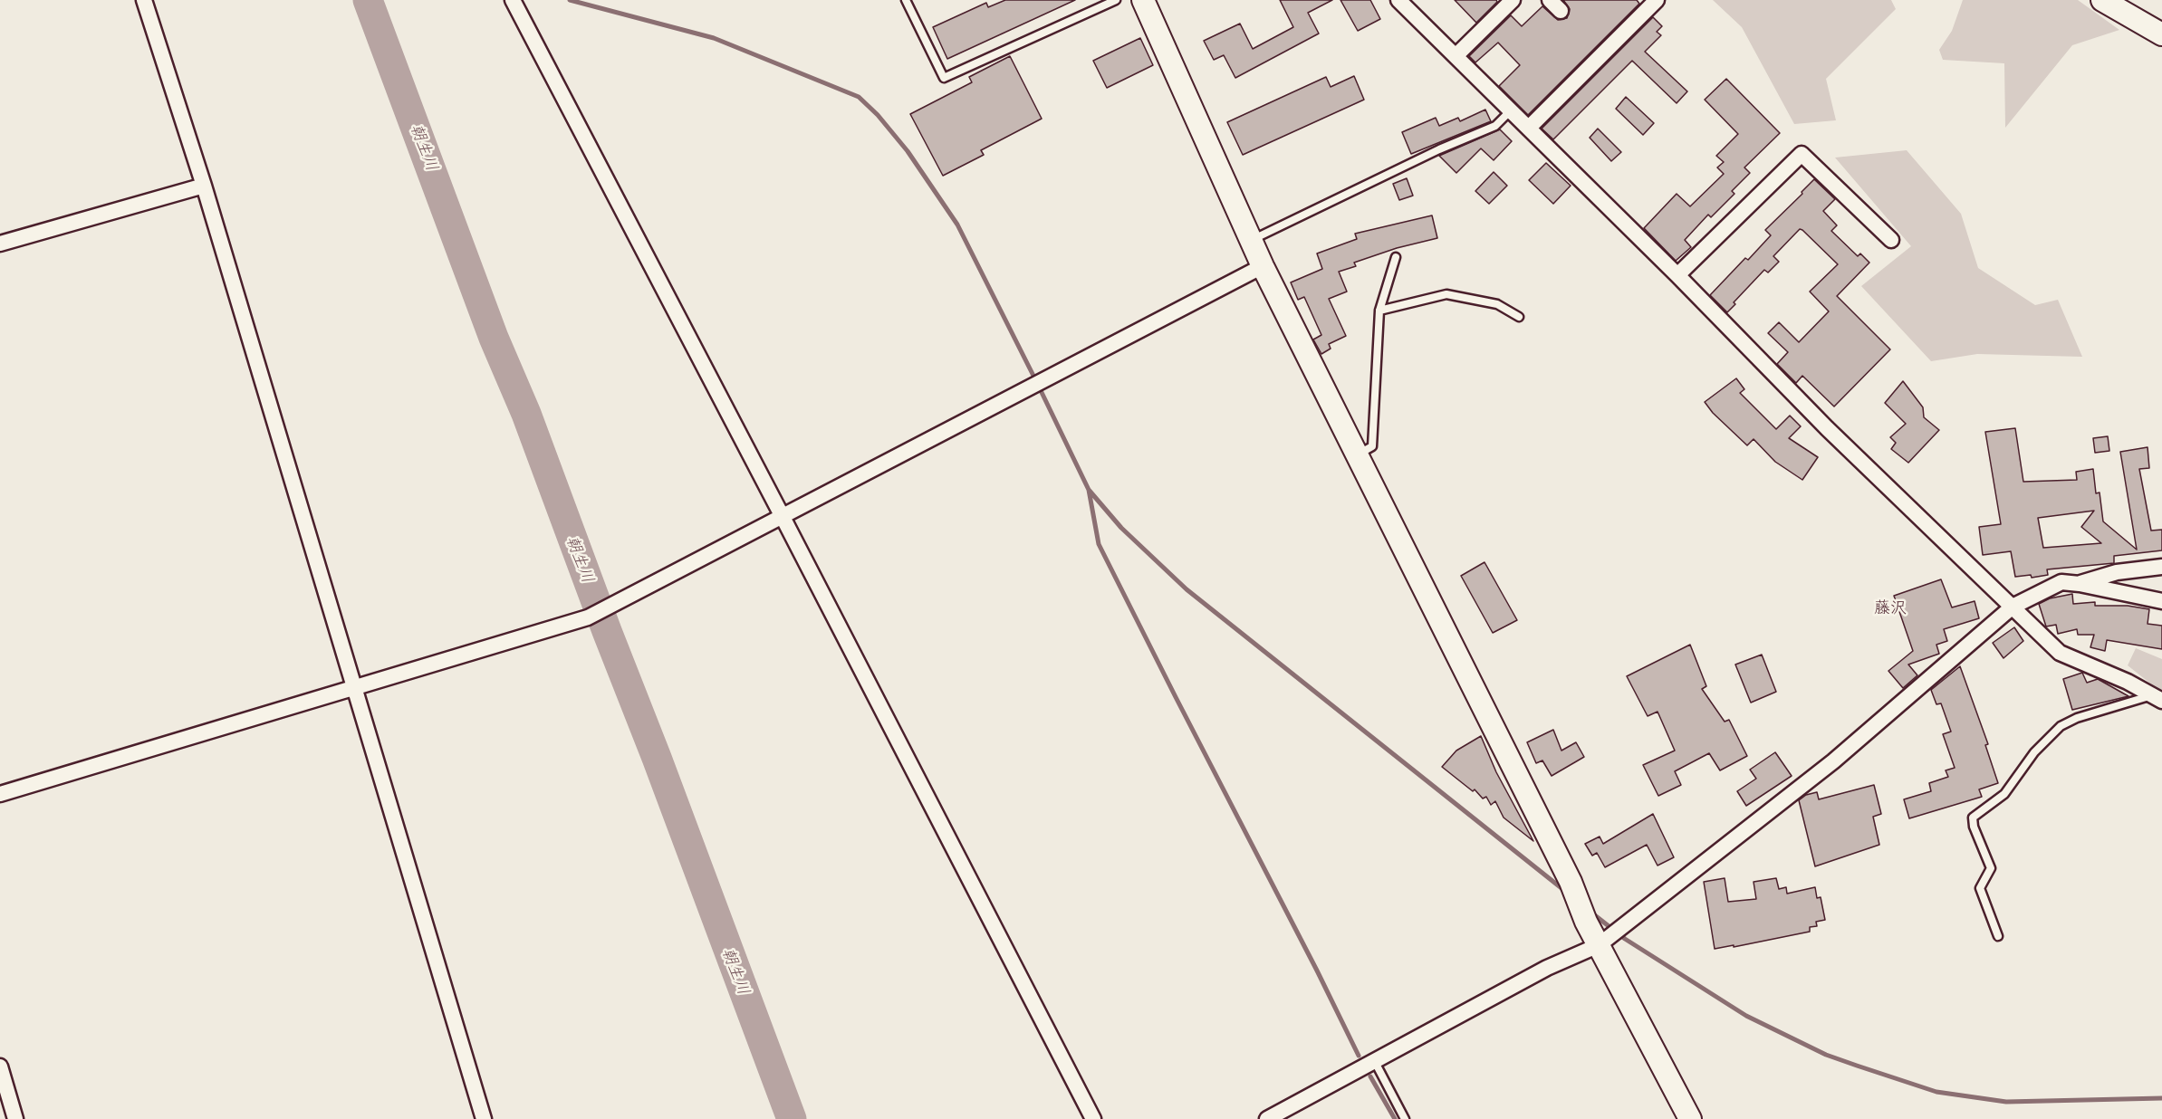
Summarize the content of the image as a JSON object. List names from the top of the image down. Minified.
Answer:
{"districts":["藤沢"],"water":["朝生川"]}
